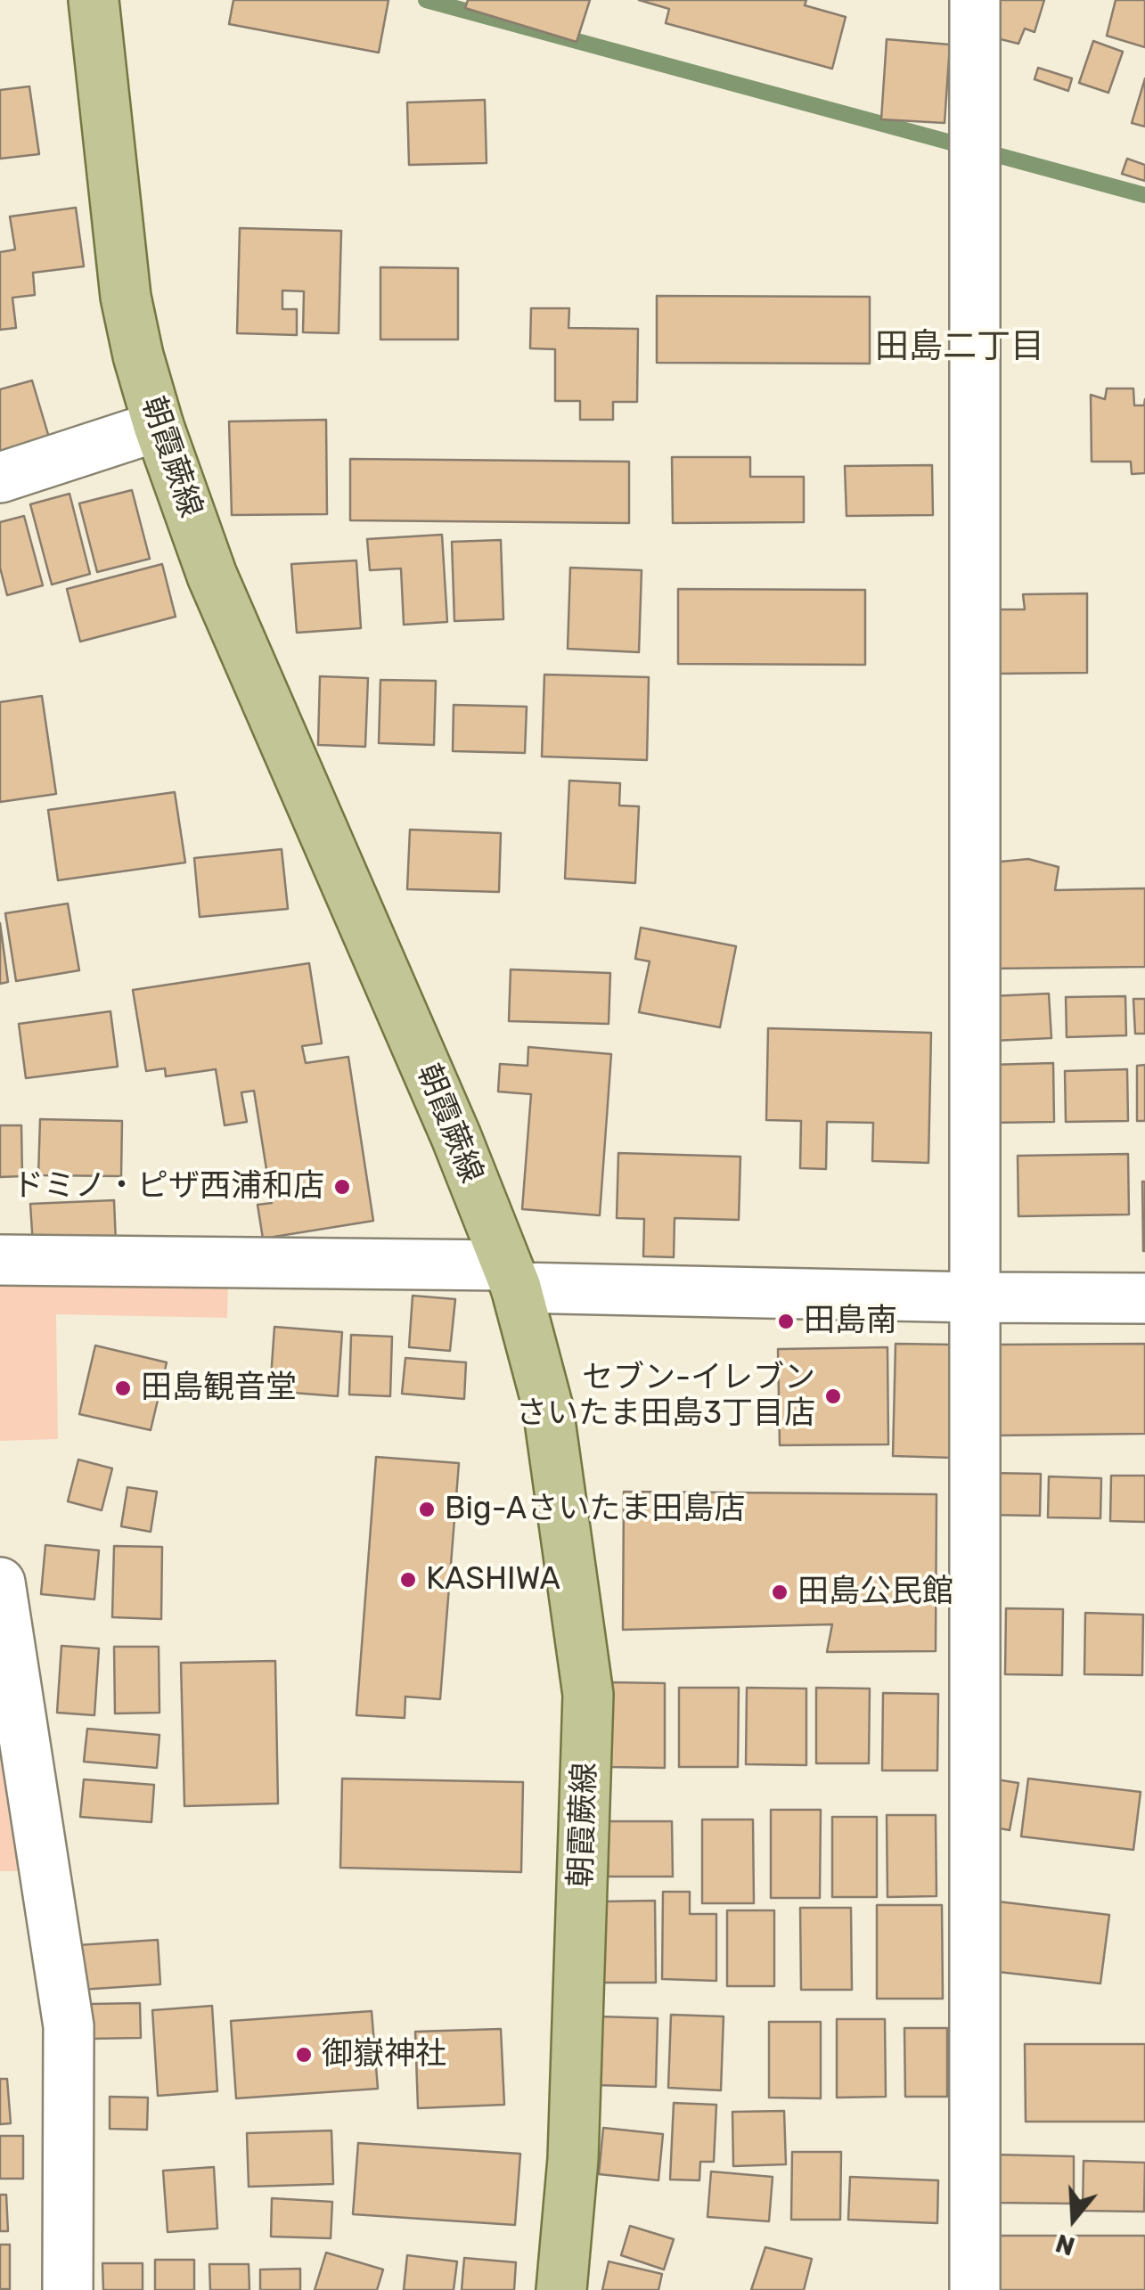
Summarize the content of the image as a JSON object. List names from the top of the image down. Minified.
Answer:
{"streets":{"main road":["朝霞蕨線"]},"districts":["田島二丁目"],"places":["ドミノ・ピザ西浦和店","田島南","田島観音堂","セブン-イレブン さいたま田島3丁目店","Big-Aさいたま田島店","KASHIWA","田島公民館","御嶽神社"],"north":"bottom"}
